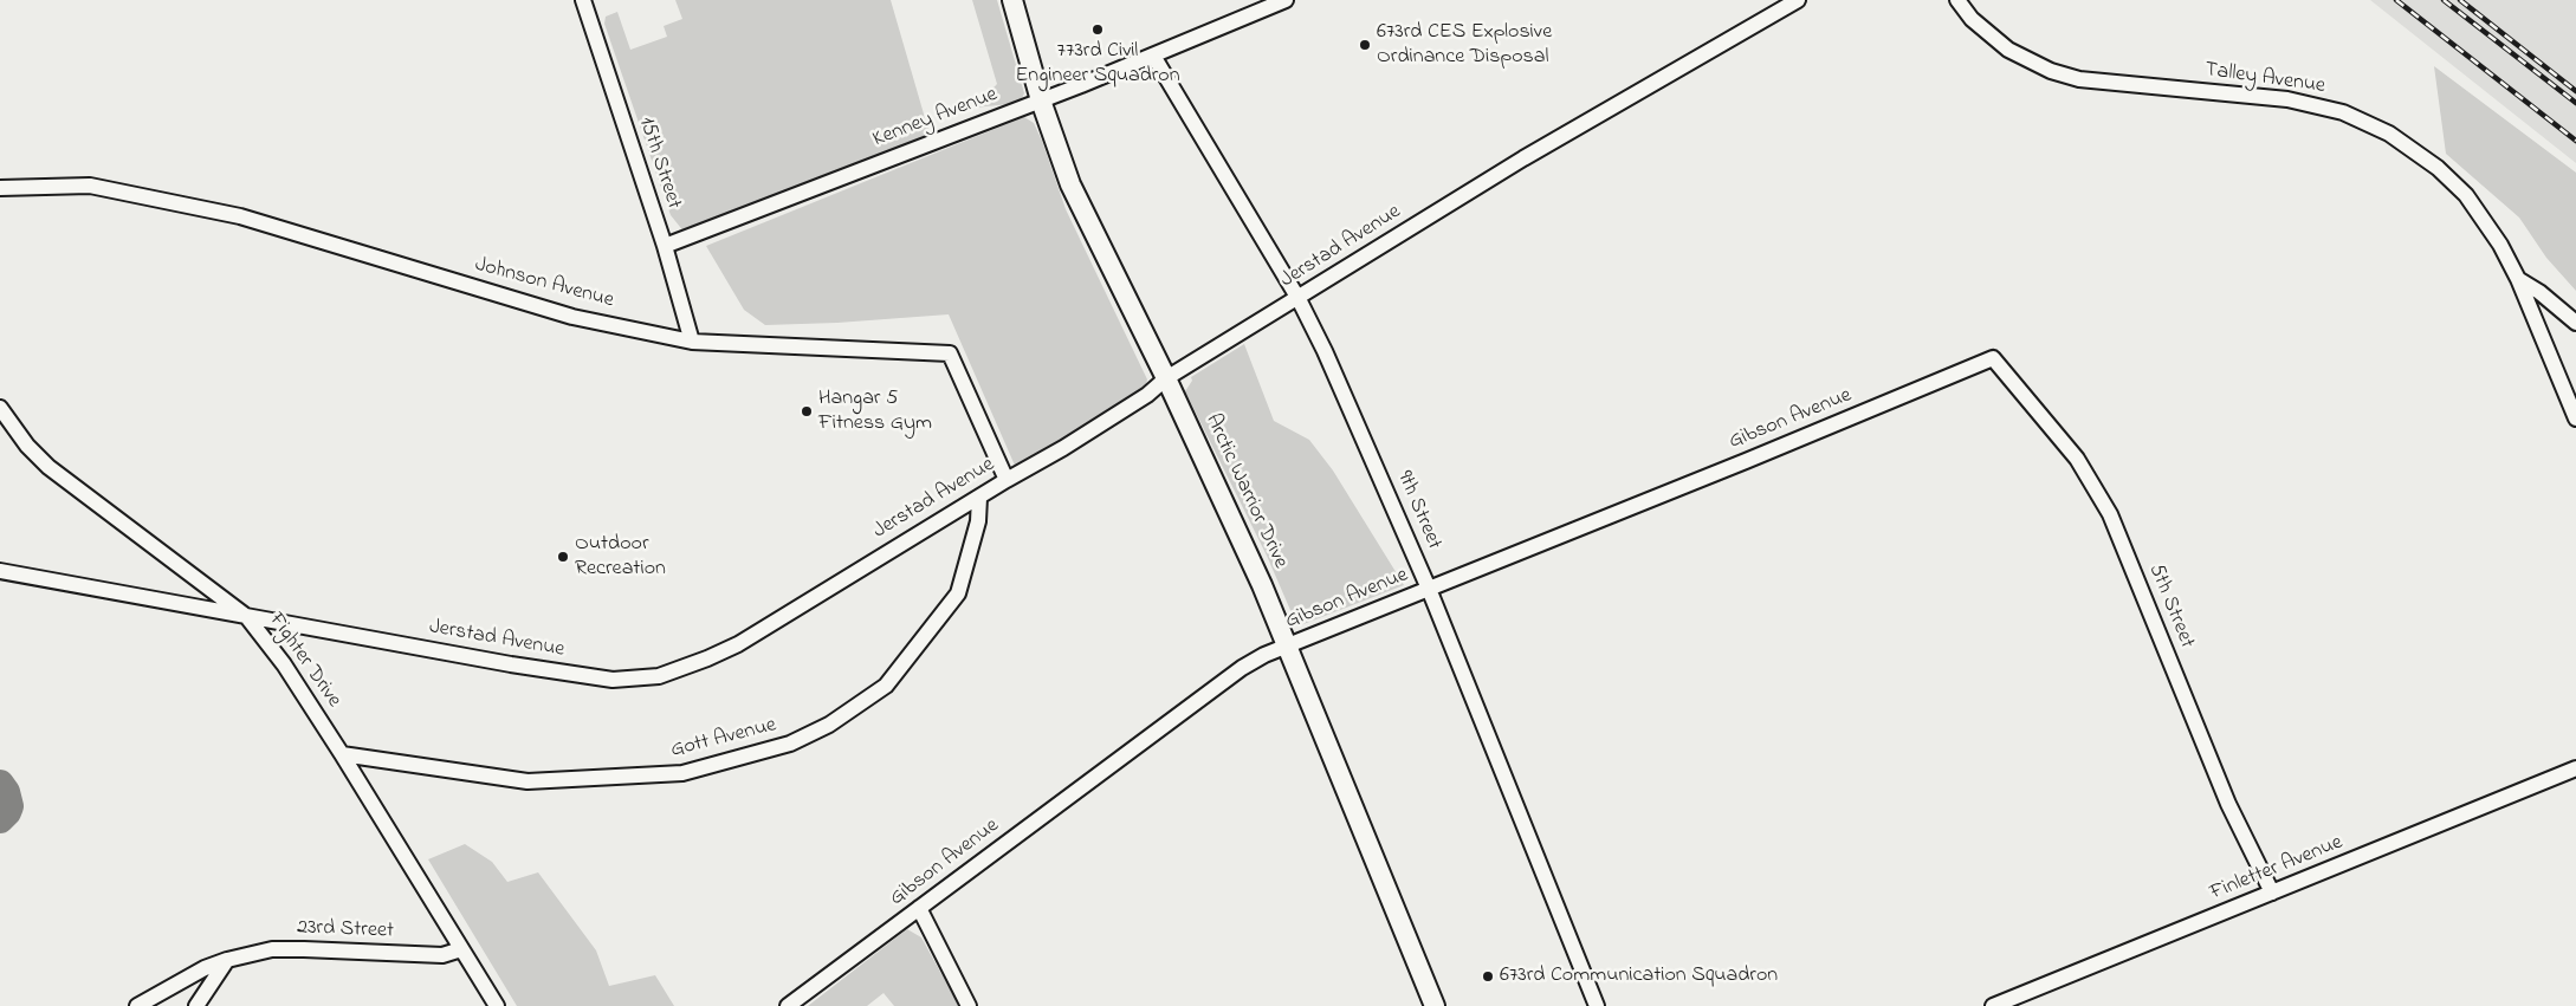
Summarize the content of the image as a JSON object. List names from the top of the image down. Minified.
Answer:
{"streets":{"main road":["Arctic Warrior Drive"],"street":["Talley Avenue","Kenney Avenue","15th Street","Jerstad Avenue","Johnson Avenue","Gibson Avenue","9th Street","5th Street","Fighter Drive","Gott Avenue","Finletter Avenue","23rd Street"]},"crossings":[["Kenney Avenue","15th Street"],["Kenney Avenue","Arctic Warrior Drive"],["Kenney Avenue","9th Street"],["15th Street","Johnson Avenue"],["Jerstad Avenue","Johnson Avenue"],["Jerstad Avenue","Arctic Warrior Drive"],["Jerstad Avenue","9th Street"],["Jerstad Avenue","Fighter Drive"],["Jerstad Avenue","Gott Avenue"],["Gibson Avenue","Arctic Warrior Drive"],["Gibson Avenue","9th Street"],["Gibson Avenue","5th Street"],["5th Street","Finletter Avenue"],["Fighter Drive","Gott Avenue"],["Fighter Drive","23rd Street"]],"places":["773rd Civil Engineer Squadron","673rd CES Explosive Ordinance Disposal","Hangar 5 Fitness Gym","Outdoor Recreation","673rd Communication Squadron"]}
